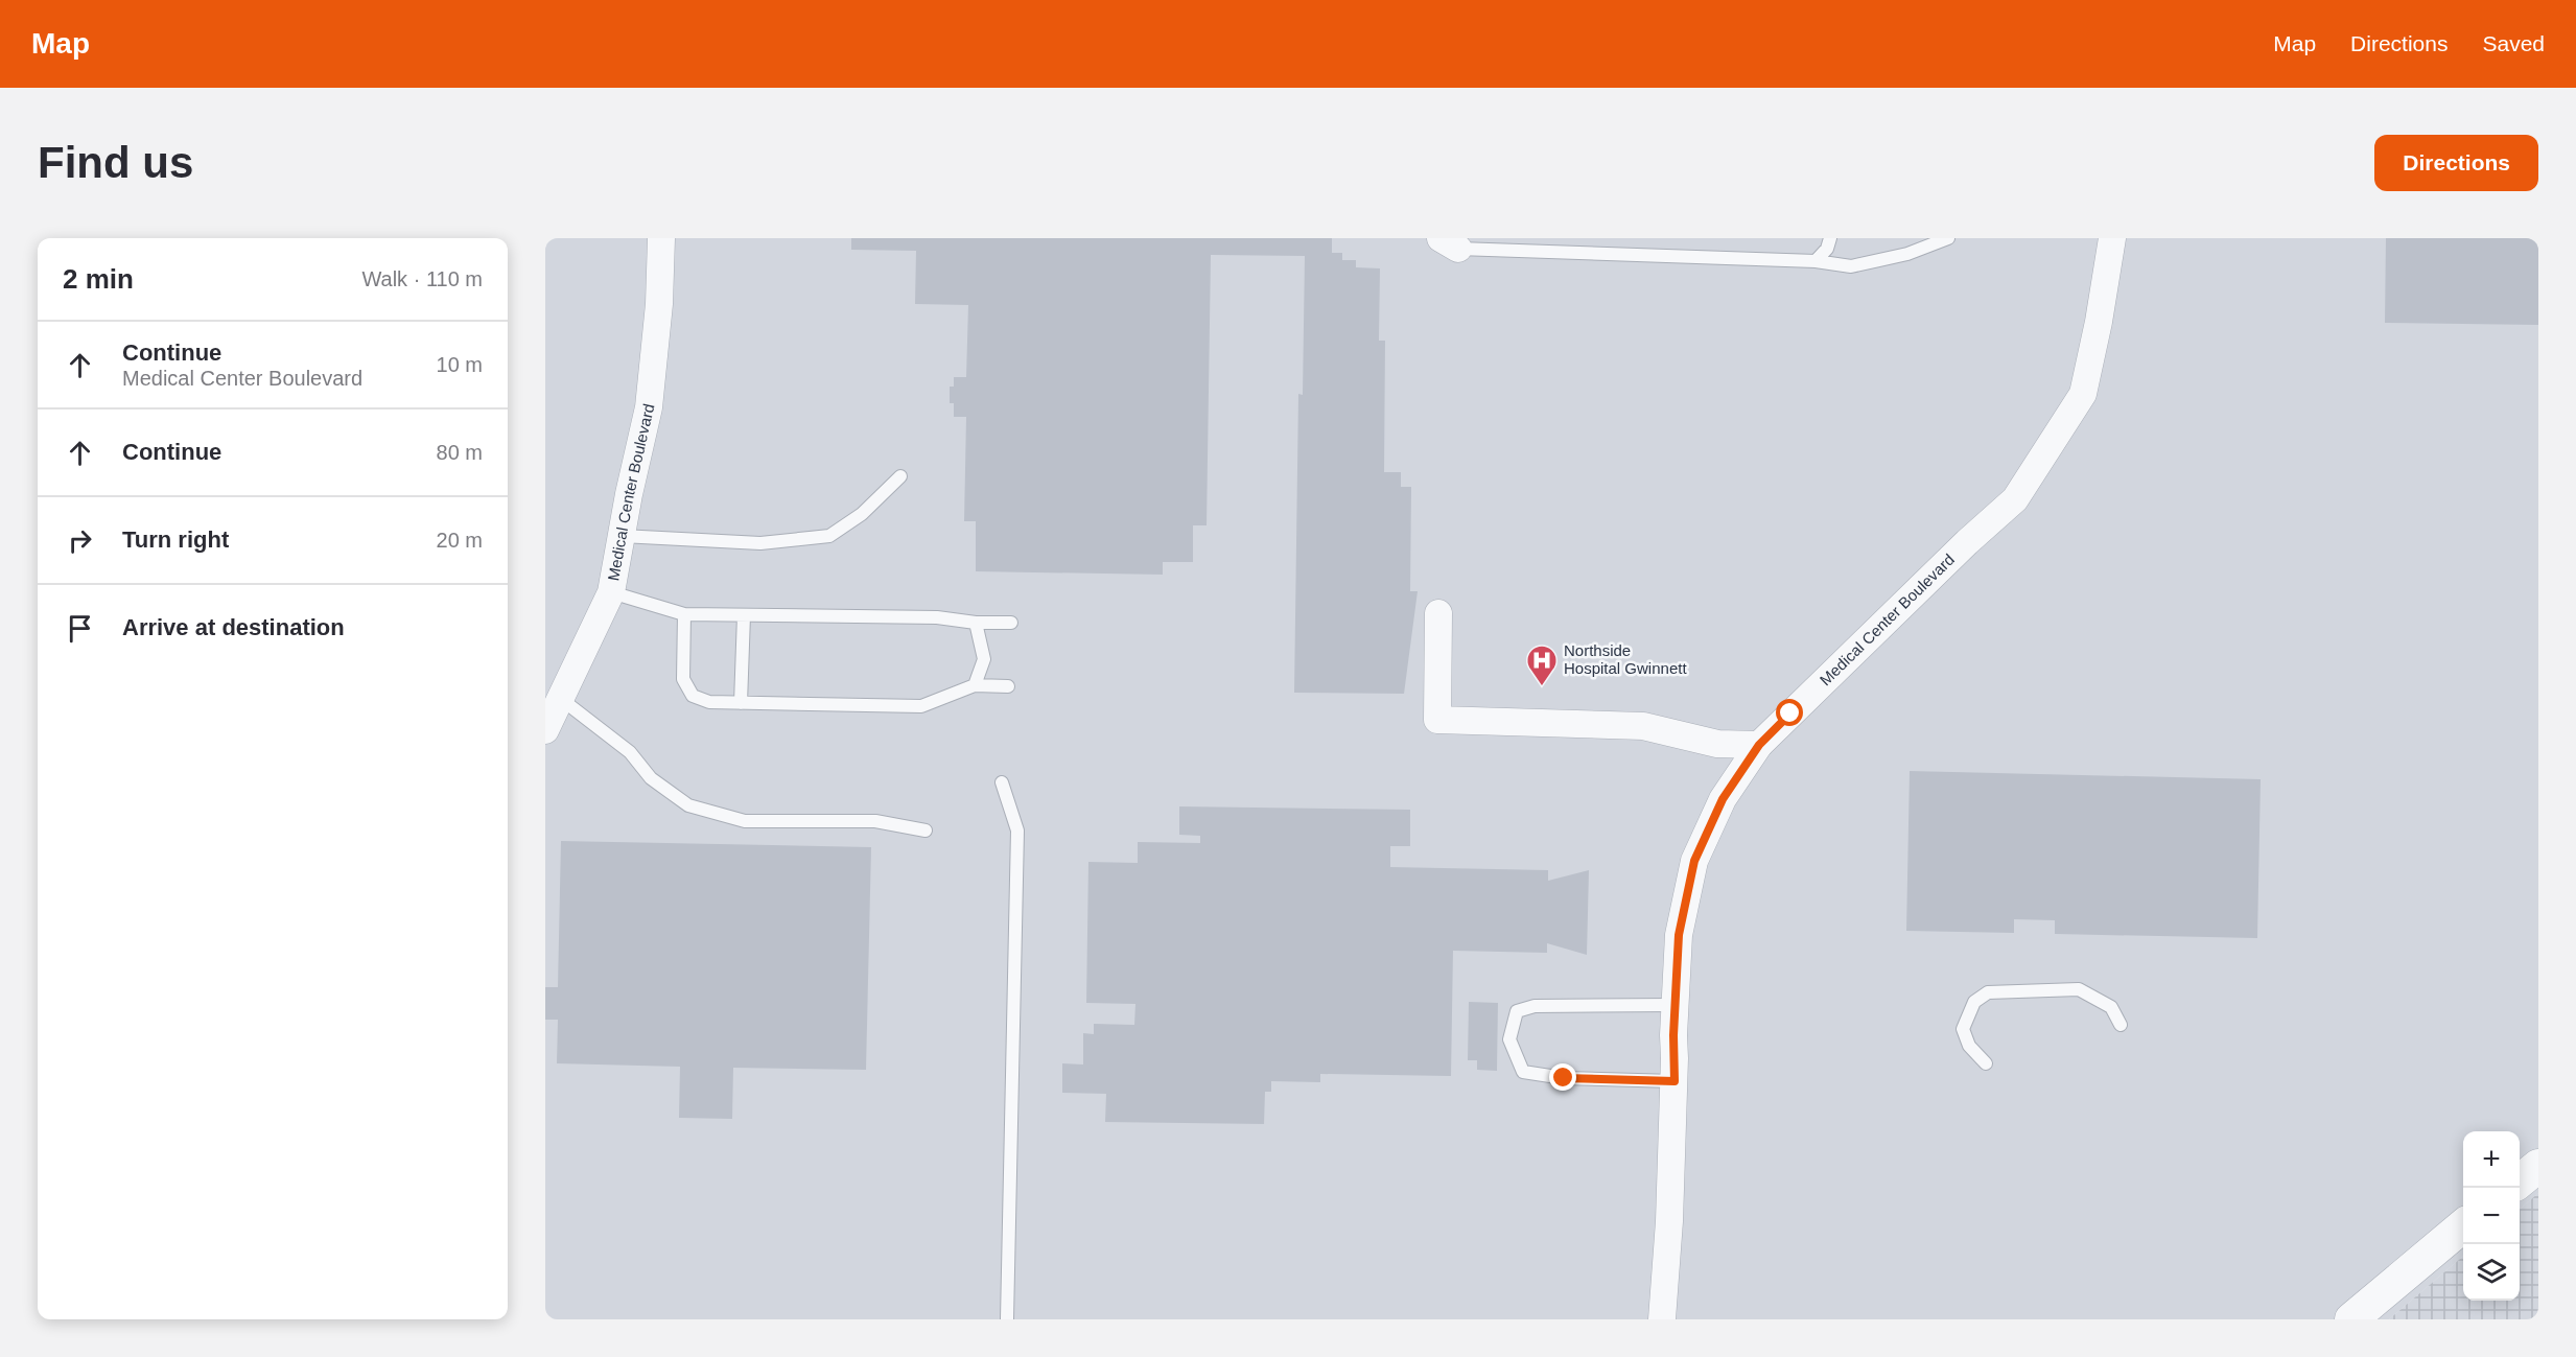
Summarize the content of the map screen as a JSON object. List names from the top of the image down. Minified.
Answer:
{"streets":{"street":["Medical Center Boulevard"]},"places":{"hospital":["Northside Hospital Gwinnett"]},"page":{"header":"Map","nav":["Map","Directions","Saved"],"buttons":"Directions","title":"Find us","heading":["2 min","Walk · 110 m"],"list":[["Continue","Medical Center Boulevard","10 m"],["Continue","80 m"],["Turn right","20 m"],"Arrive at destination"],"map_buttons":["+","−"]}}
